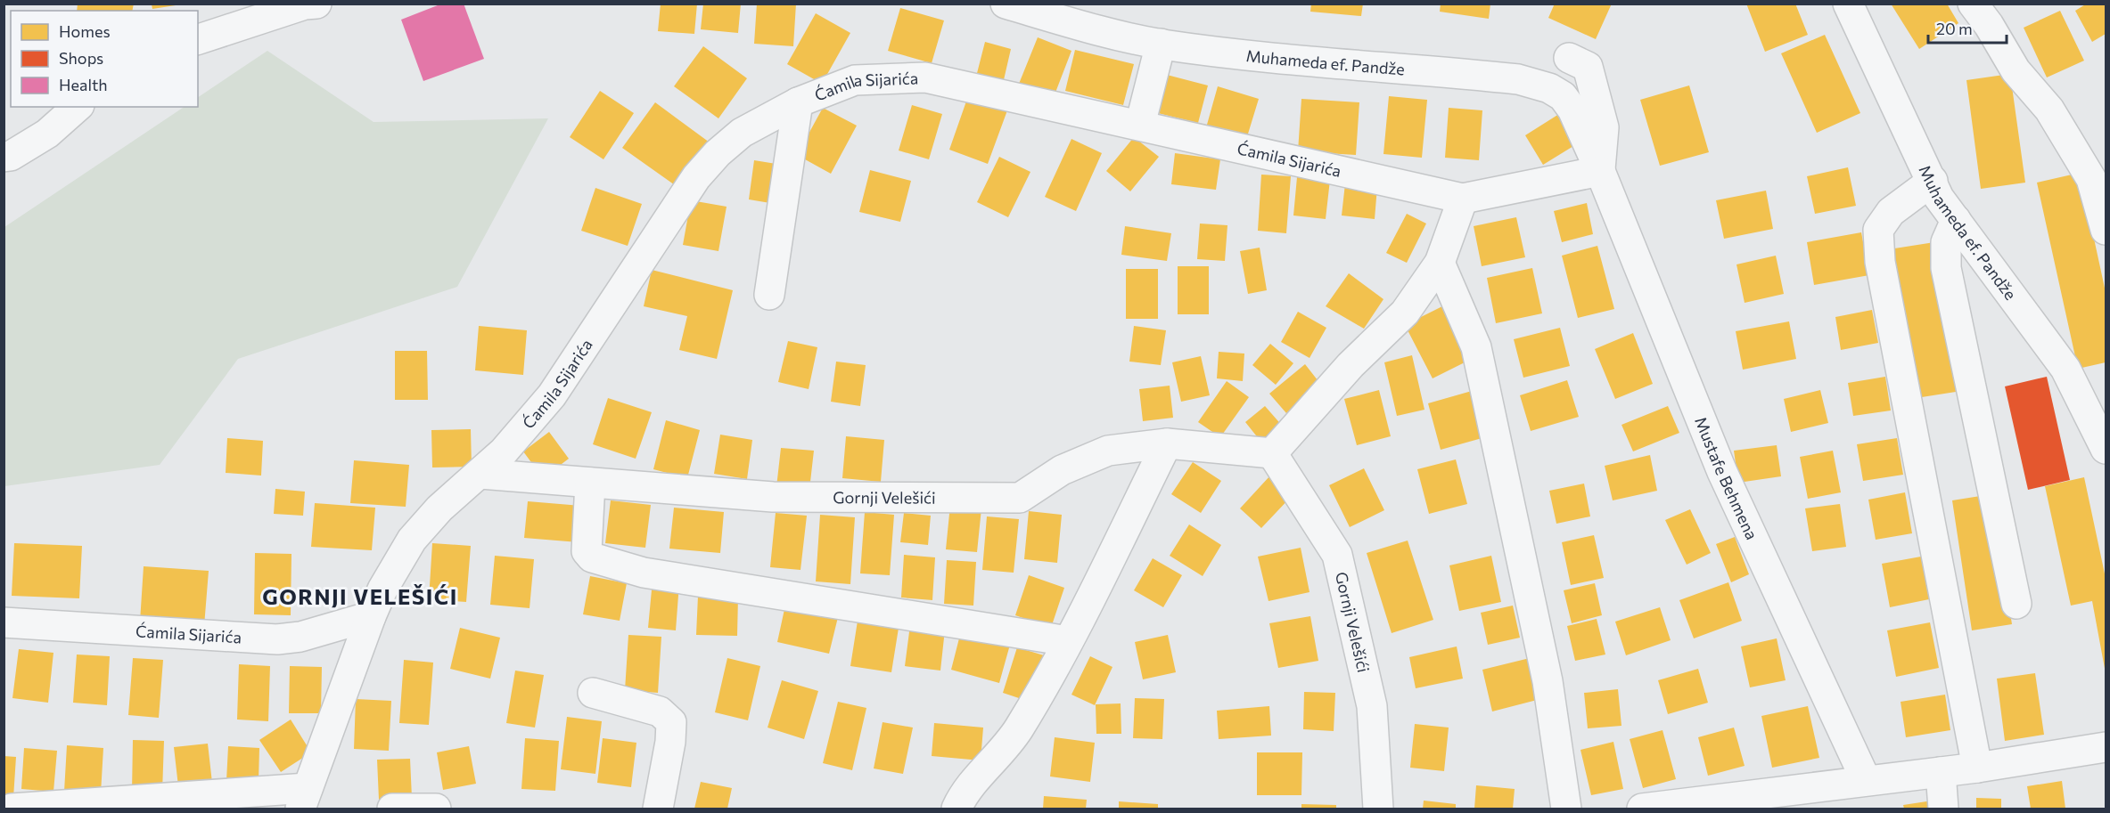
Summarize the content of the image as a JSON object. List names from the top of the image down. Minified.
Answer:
{"streets":{"street":["Muhameda ef. Pandže","Ćamila Sijarića","Mustafe Behmena","Gornji Velešići"]},"crossings":[["Muhameda ef. Pandže","Ćamila Sijarića"],["Muhameda ef. Pandže","Mustafe Behmena"],["Ćamila Sijarića","Mustafe Behmena"],["Ćamila Sijarića","Gornji Velešići"]],"districts":["GORNJI VELEŠIĆI"],"legend":["Homes","Shops","Health"],"scale_bar":"20 m"}
